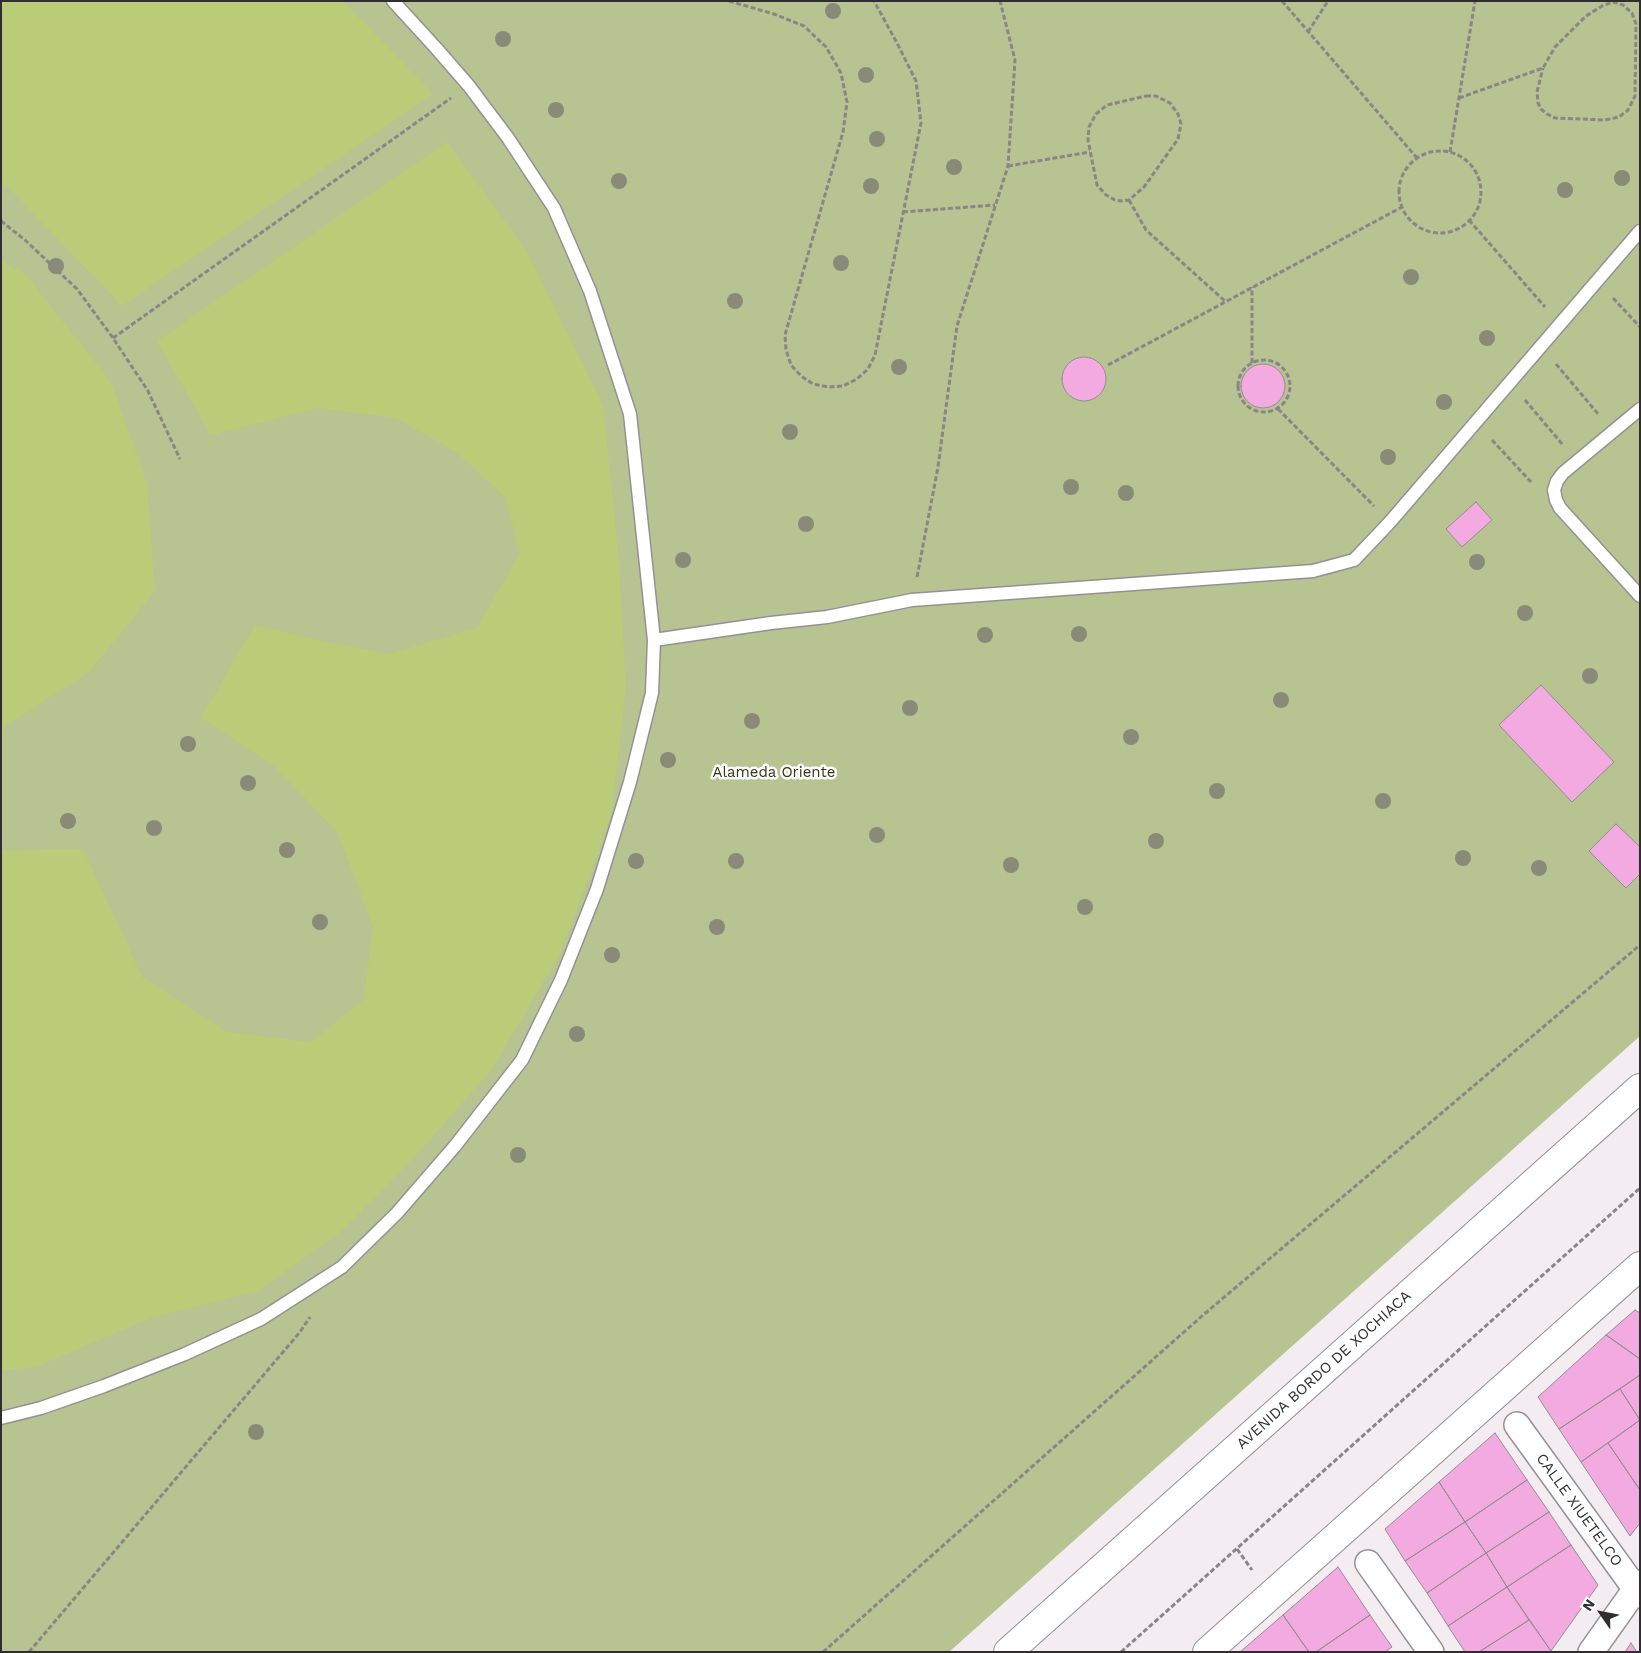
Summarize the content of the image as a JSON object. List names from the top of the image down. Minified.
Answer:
{"streets":{"main road":["AVENIDA BORDO DE XOCHIACA"],"street":["CALLE XIUETELCO"]},"parks":["Alameda Oriente"],"north":"top left"}
